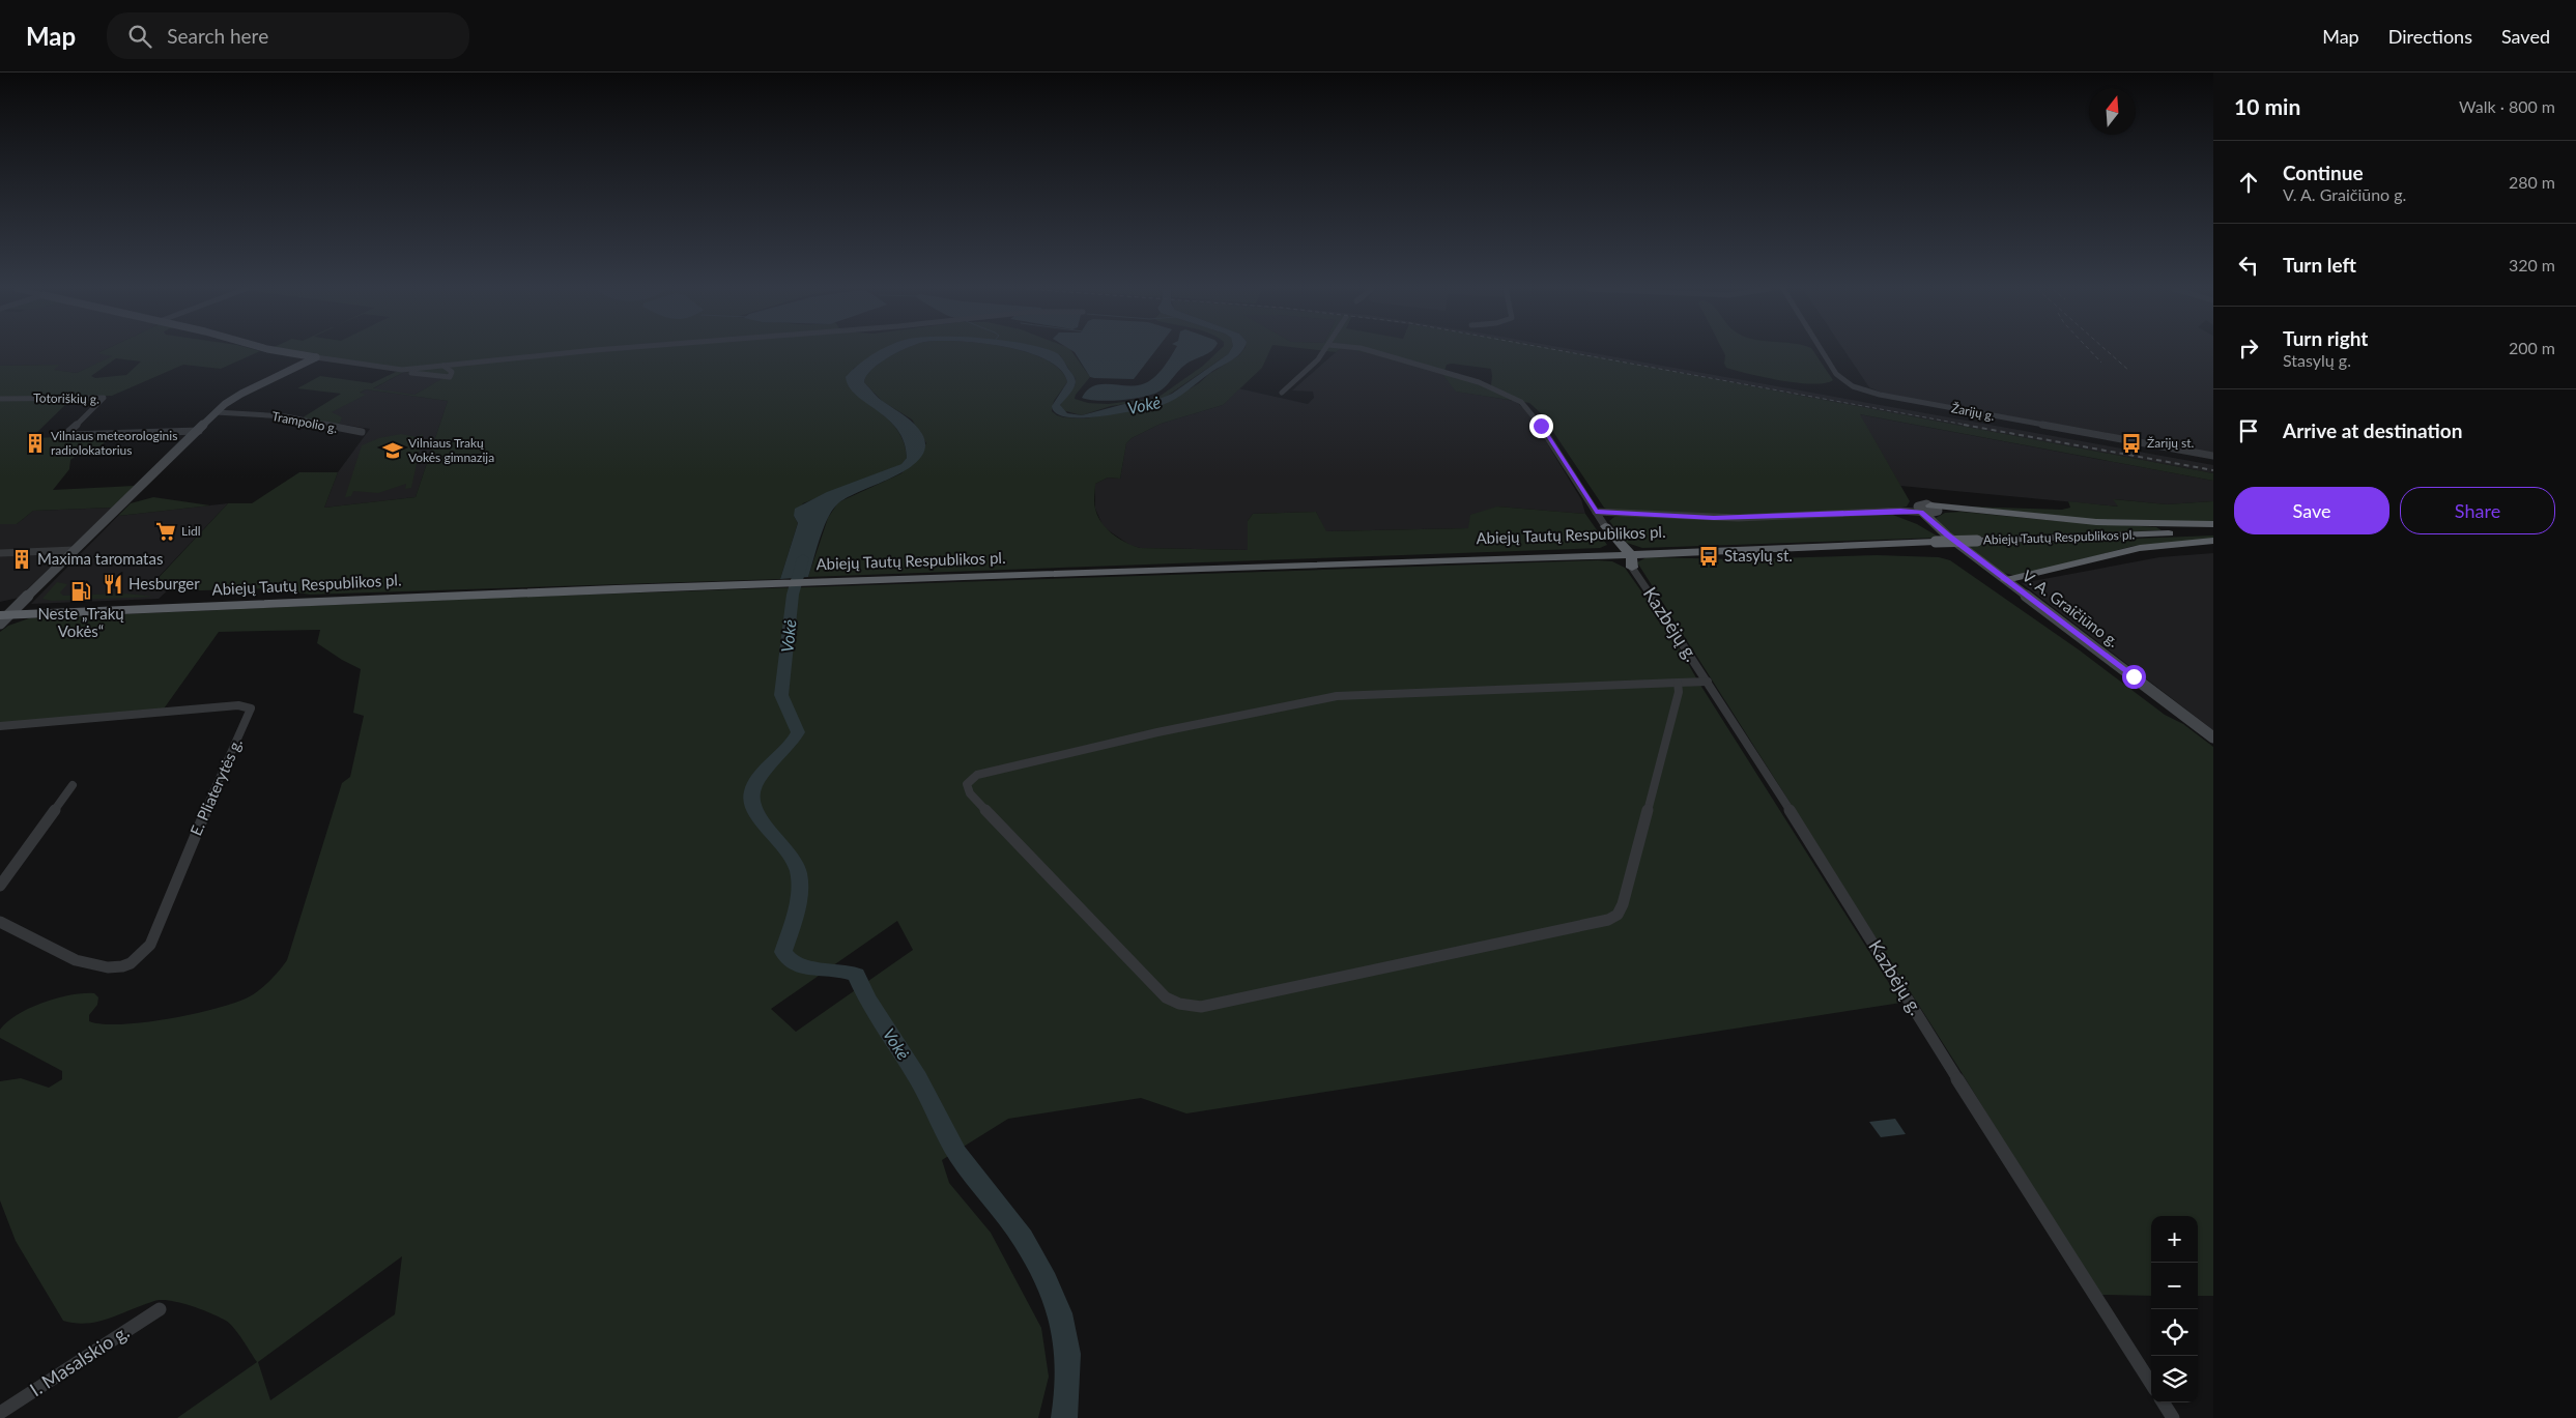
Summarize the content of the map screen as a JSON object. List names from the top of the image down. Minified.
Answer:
{"streets":{"highway":["Abiejų Tautų Respublikos pl."],"main road":["V. A. Graičiūno g."],"street":["Totoriškių g.","Žarijų g.","Trampolio g.","Kazbėjų g.","E. Pliaterytės g.","I. Masalskio g."]},"water":["Vokė"],"places":{"building":["Vilniaus meteorologinis radiolokatorius","Maxima taromatas"],"bus stop":["Žarijų st.","Stasylų st."],"school or university":["Vilniaus Trakų Vokės gimnazija"],"supermarket":["Lidl"],"restaurant":["Hesburger"],"fuel station":["Neste „Trakų Vokės“"]},"north":"top","page":{"header":"Map","search":"Search here","nav":["Map","Directions","Saved"],"heading":["10 min","Walk · 800 m"],"list":[["Continue","V. A. Graičiūno g.","280 m"],["Turn left","320 m"],["Turn right","Stasylų g.","200 m"],"Arrive at destination"],"buttons":["Save","Share"],"map_buttons":["+","−"]}}
